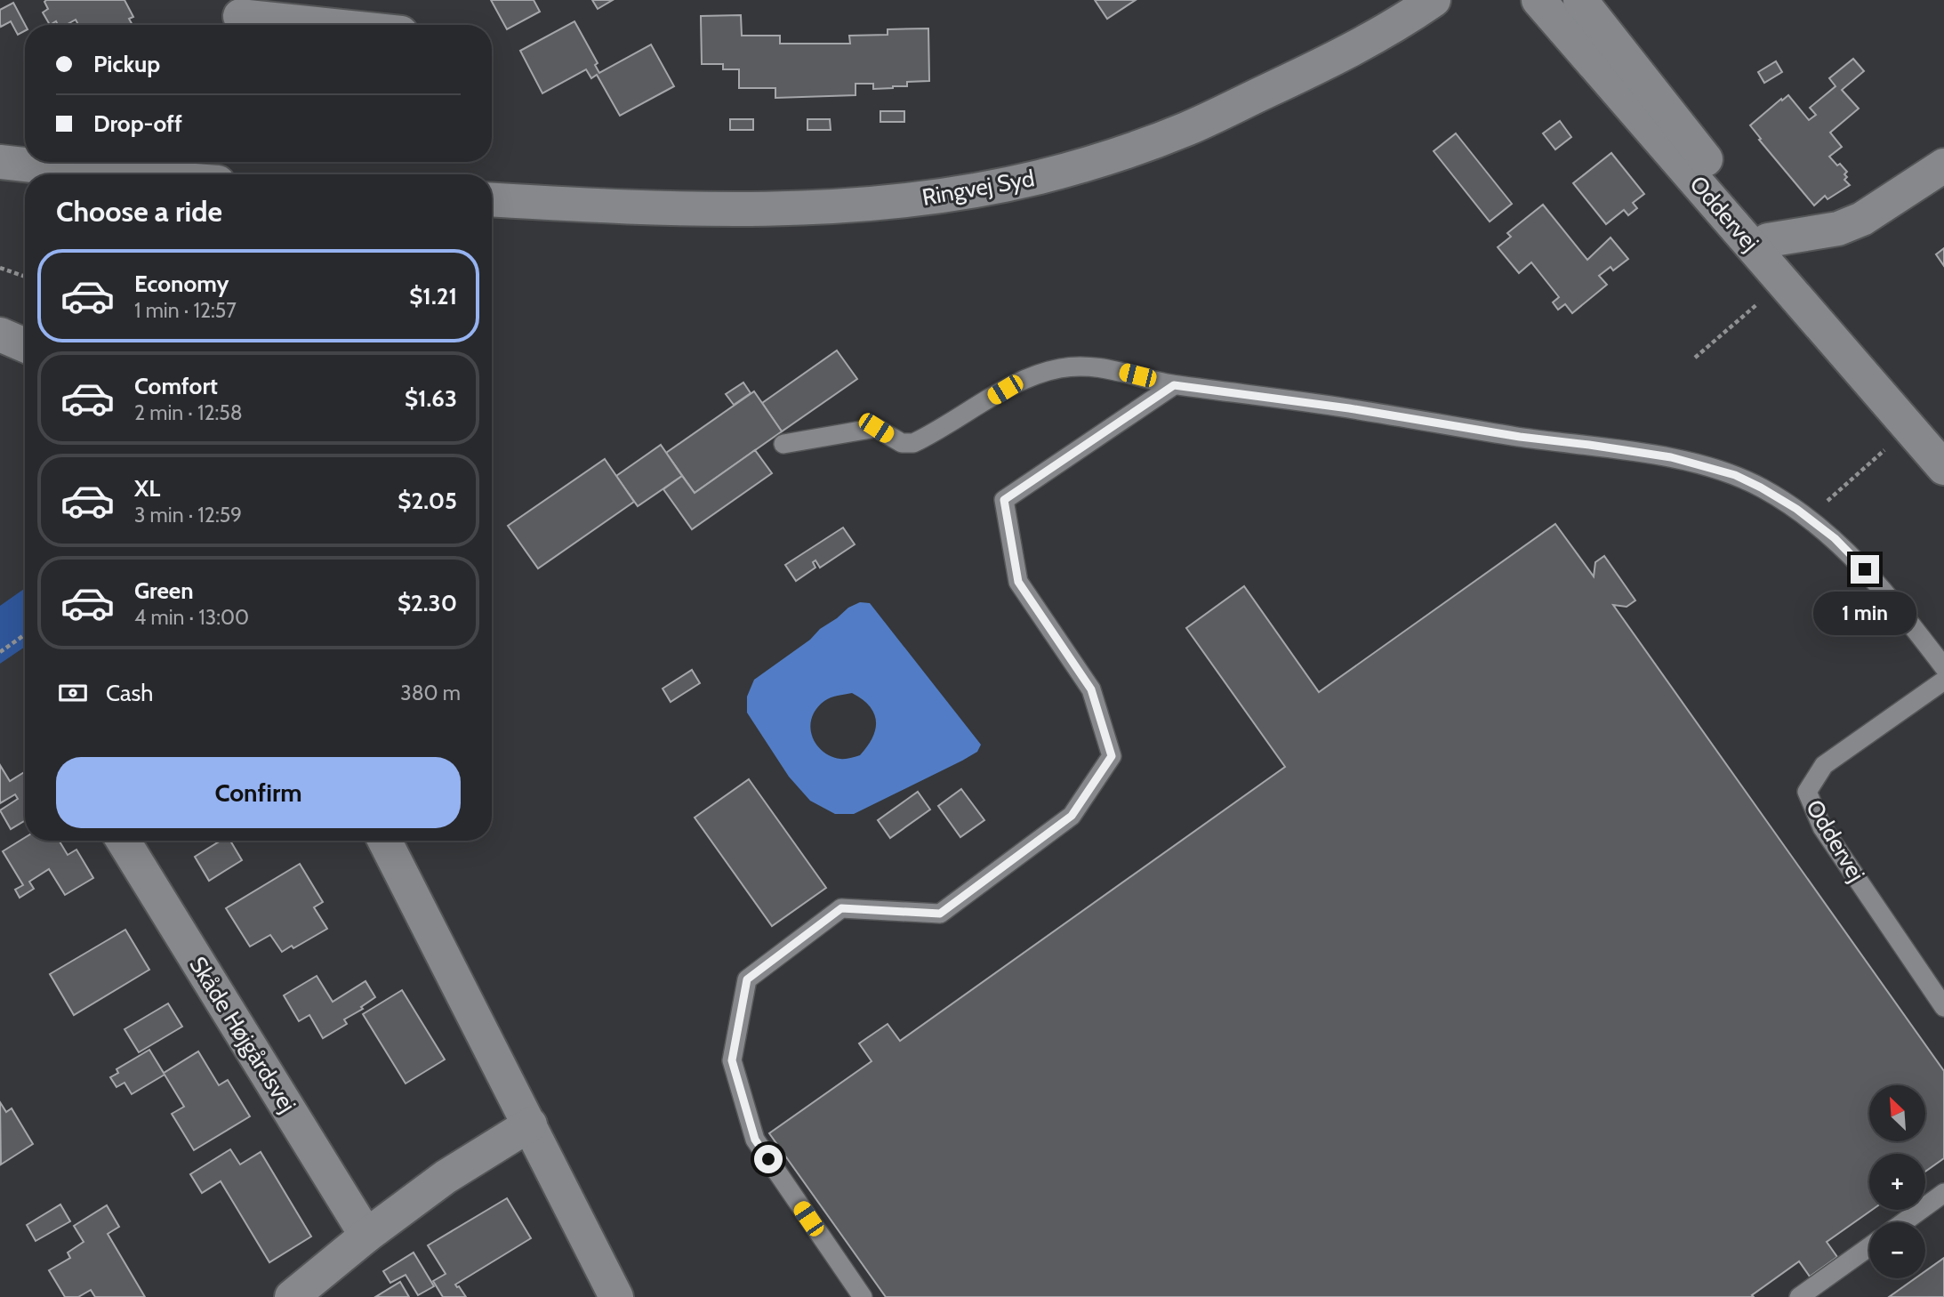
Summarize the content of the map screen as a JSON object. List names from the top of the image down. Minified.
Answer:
{"streets":{"main road":["Ringvej Syd","Oddervej","Skåde Højgårdsvej"]},"north":"top left","page":{"banner":["Pickup","Drop-off"],"heading":"Choose a ride","list":[{"name":"Economy","note":"1 min · 12:57","value":"$1.21"},{"name":"Comfort","note":"2 min · 12:58","value":"$1.63"},{"name":"XL","note":"3 min · 12:59","value":"$2.05"},{"name":"Green","note":"4 min · 13:00","value":"$2.30"}],"bubble":"1 min","pay":["Cash","380 m"],"buttons":"Confirm","map_buttons":["+","−"]}}
